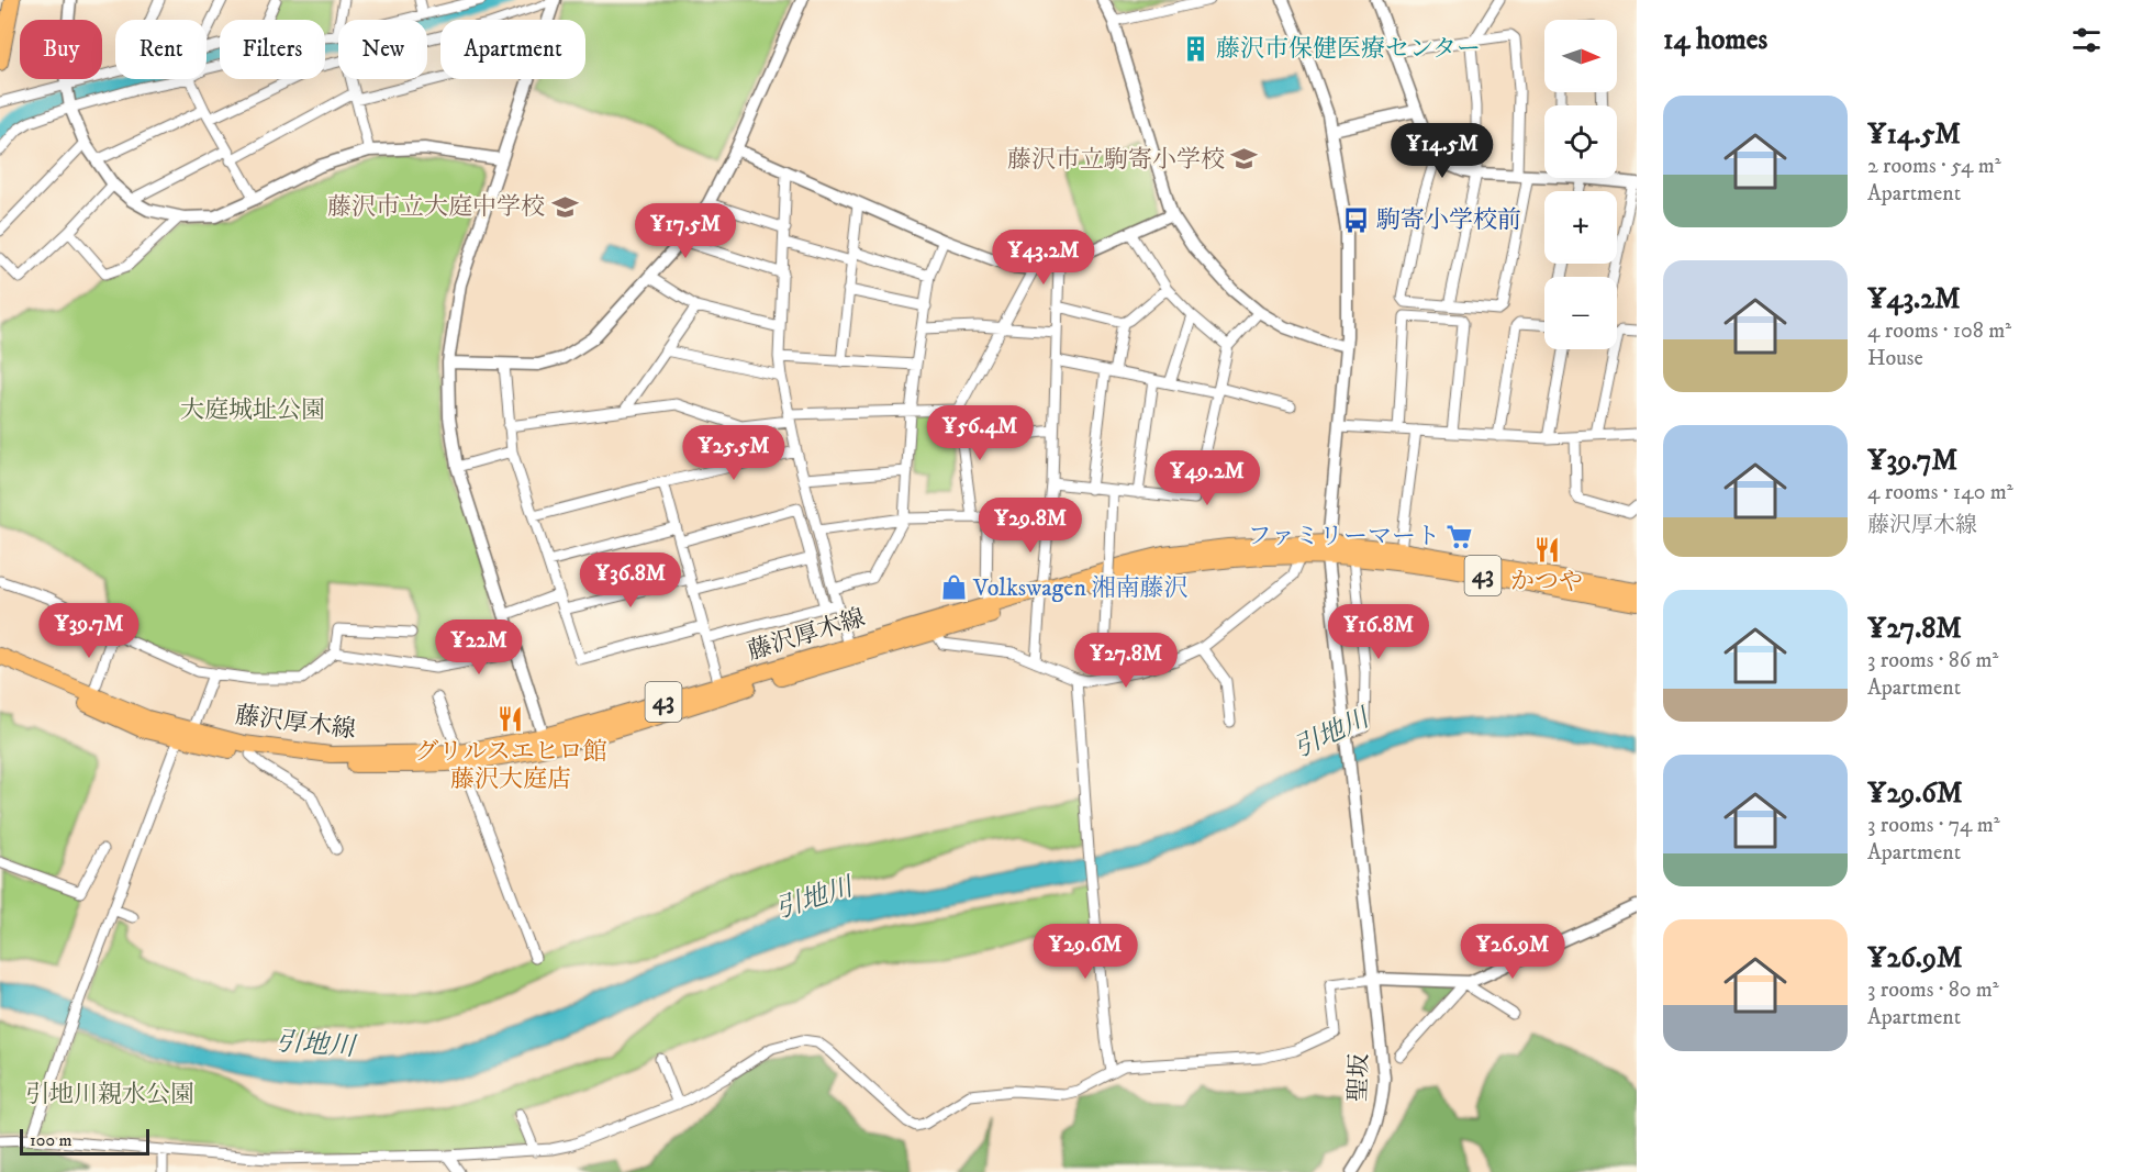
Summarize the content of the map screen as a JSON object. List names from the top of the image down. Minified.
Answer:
{"streets":{"main road":["43","藤沢厚木線"],"street":["聖坂"]},"crossings":[["藤沢厚木線","聖坂"]],"water":["引地川"],"parks":["大庭城址公園","引地川親水公園"],"places":{"building":["藤沢市保健医療センター"],"school or university":["藤沢市立駒寄小学校","藤沢市立大庭中学校"],"bus stop":["駒寄小学校前"],"supermarket":["ファミリーマート"],"restaurant":["かつや","グリルスエヒロ館 藤沢大庭店"],"shop":["Volkswagen 湘南藤沢"]},"scale_bar":"100 m","north":"right","page":{"heading":"14 homes","map_buttons":["+","−"],"chip":["Buy","Rent","Filters","New","Apartment"],"list":[{"name":"¥14.5M","note":"2 rooms · 54 m² · Apartment"},{"name":"¥43.2M","note":"4 rooms · 108 m² · House"},{"name":"¥39.7M","note":"4 rooms · 140 m² · 藤沢厚木線"},{"name":"¥27.8M","note":"3 rooms · 86 m² · Apartment"},{"name":"¥29.6M","note":"3 rooms · 74 m² · Apartment"},{"name":"¥26.9M","note":"3 rooms · 80 m² · Apartment"}],"price":["¥14.5M","¥17.5M","¥43.2M","¥56.4M","¥25.5M","¥49.2M","¥29.8M","¥36.8M","¥39.7M","¥16.8M","¥22M","¥27.8M","¥29.6M","¥26.9M"],"scale":"100 m"}}
